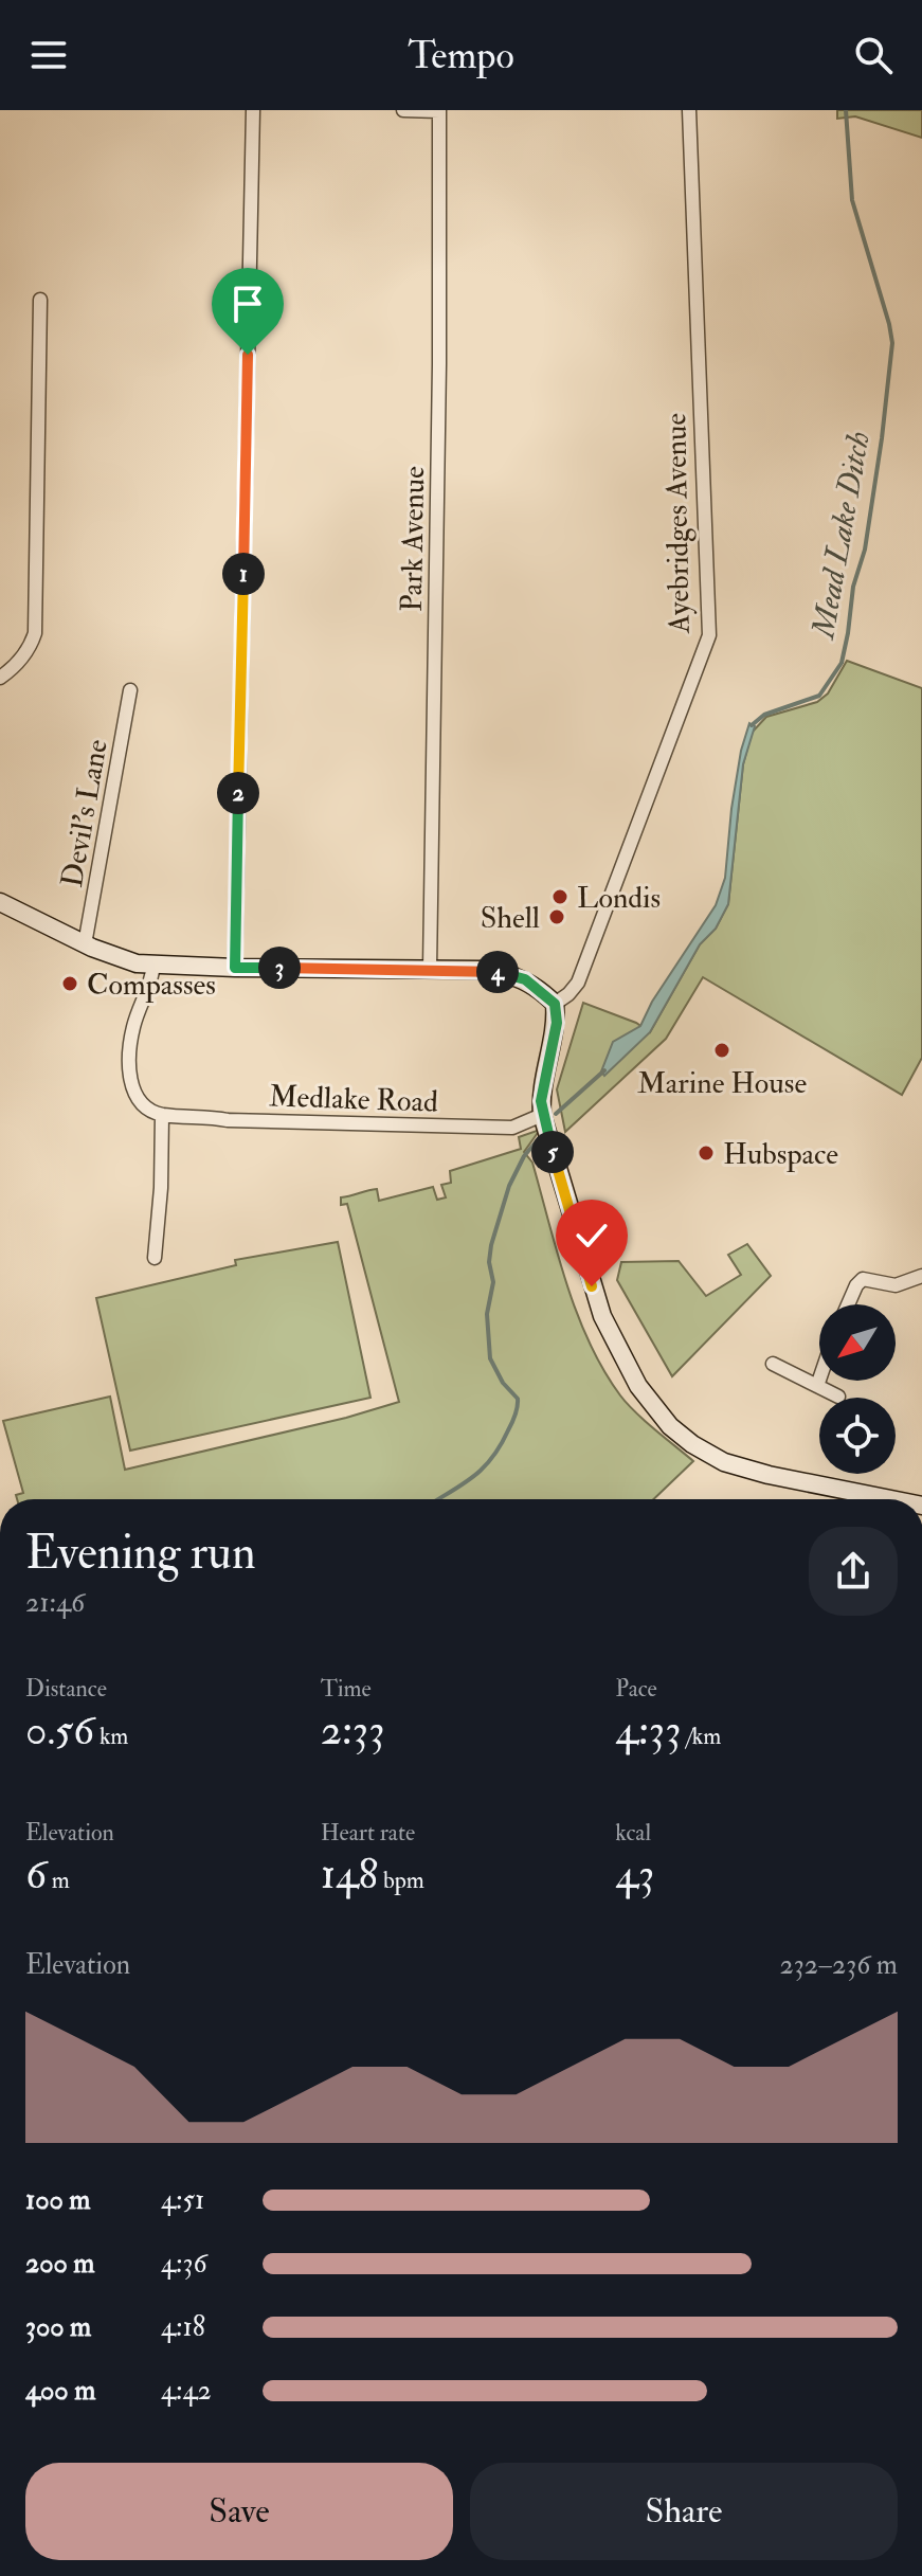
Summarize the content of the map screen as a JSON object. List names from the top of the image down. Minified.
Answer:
{"streets":{"street":["Ayebridges Avenue","Park Avenue","Devil's Lane","Medlake Road"]},"water":["Mead Lake Ditch"],"places":["Londis","Shell","Compasses","Marine House","Hubspace"],"north":"bottom left","page":{"header":"Tempo","pins":["1","2","3","4","5"],"heading":["Evening run","21:46"],"stats":[["Distance","0.56 km"],["Time","2:33"],["Pace","4:33 /km"],["Elevation","6 m"],["Heart rate","148 bpm"],["kcal","43"]],"chart":["Elevation","232–236 m"],"list":[{"name":"100 m","note":"4:51"},{"name":"200 m","note":"4:36"},{"name":"300 m","note":"4:18"},{"name":"400 m","note":"4:42"}],"buttons":["Save","Share"]}}
